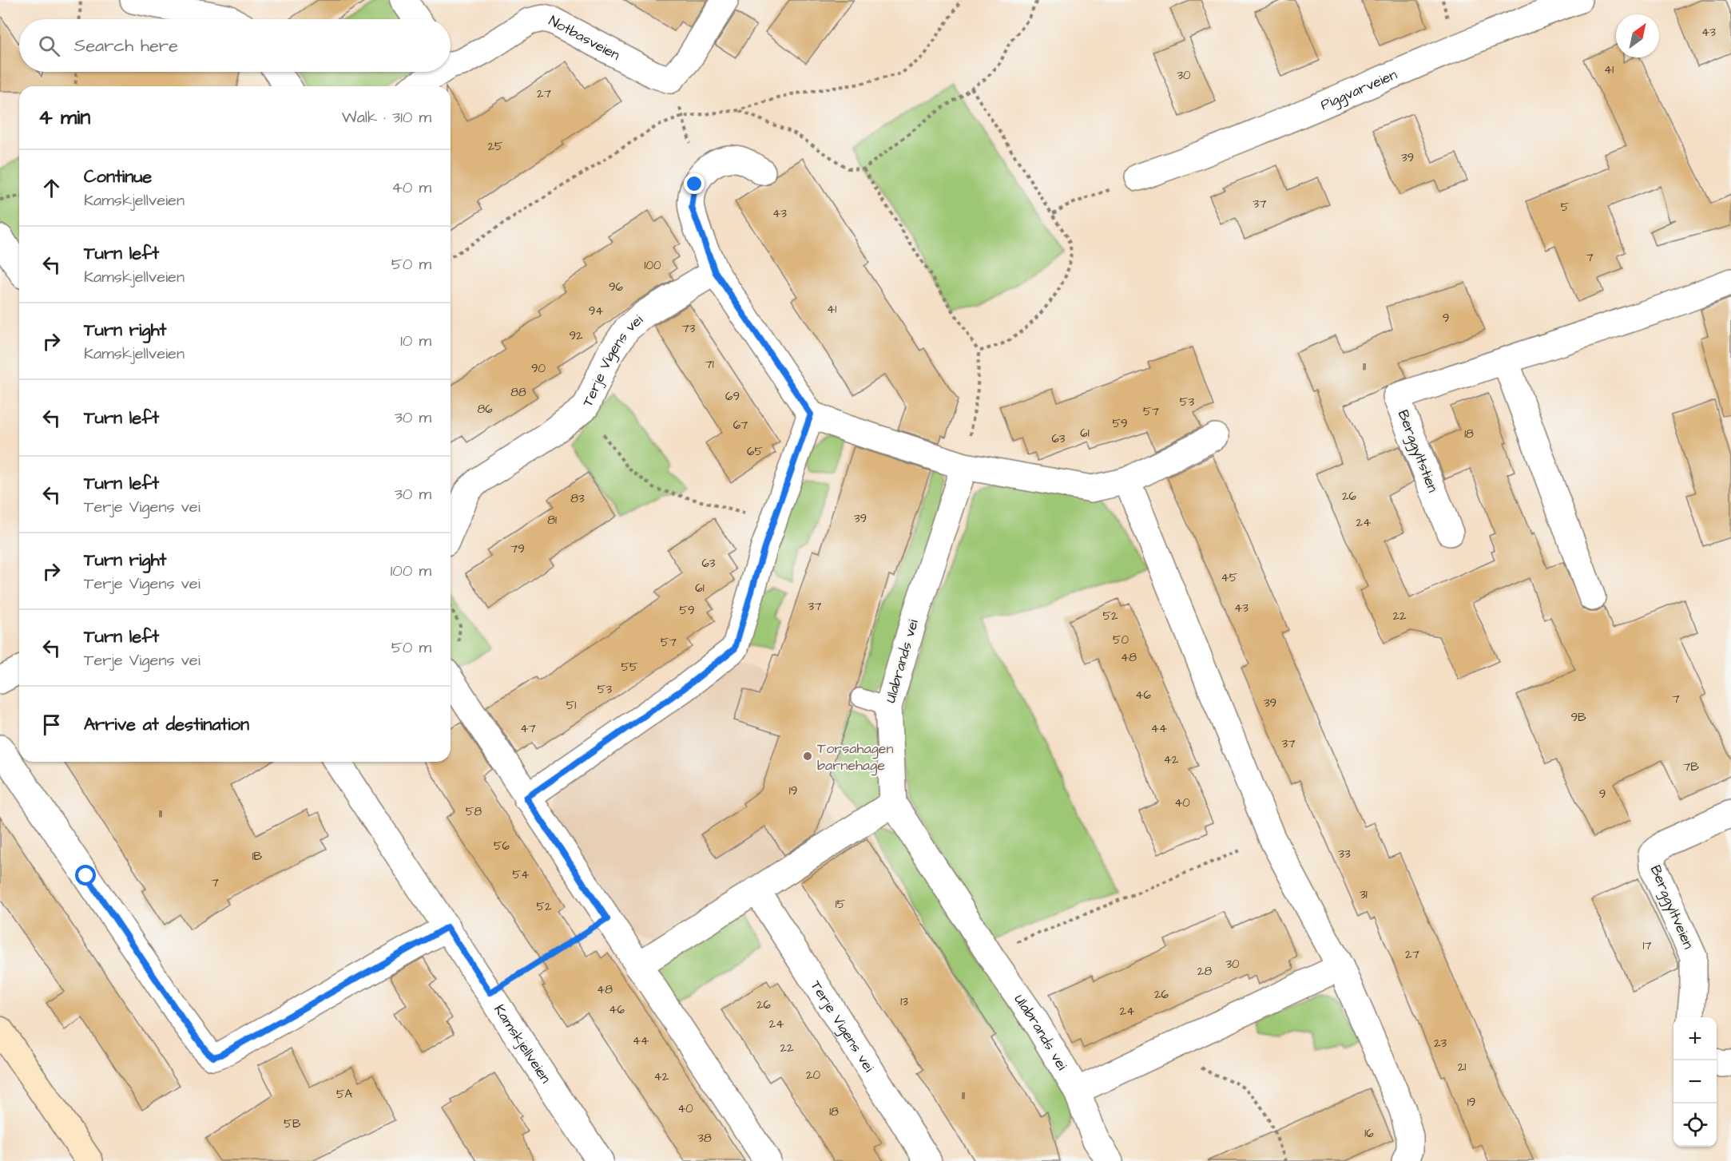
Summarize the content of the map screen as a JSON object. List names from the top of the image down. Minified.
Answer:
{"streets":{"street":["Notbasveien","Piggvarveien","Terje Vigens vei","Berggyltstien","Ulabrands vei","Berggyltveien","Kamskjellveien"]},"places":["Torsahagen barnehage"],"house_numbers":["43","41","30","27","25","39","37","5","43","7","100","96","41","94","9","73","92","71","11","90","88","69","53","86","57","59","67","61","18","63","65","26","83","39","81","24","79","63","45","61","37","43","59","52","22","50","57","48","55","53","46","7","39","51","9B","47","44","37","42","7B","19","9","40","58","11","56","33","1B","54","7","31","15","52","17","27","30","28","48","26","13","26","46","24","24","44","23","22","21","20","42","5A","11","19","40","18","5B","16","38"],"north":"top right","page":{"search":"Search here","heading":["4 min","Walk · 310 m"],"list":[["Continue","Kamskjellveien","40 m"],["Turn left","Kamskjellveien","50 m"],["Turn right","Kamskjellveien","10 m"],["Turn left","30 m"],["Turn left","Terje Vigens vei","30 m"],["Turn right","Terje Vigens vei","100 m"],["Turn left","Terje Vigens vei","50 m"],"Arrive at destination"],"map_buttons":["+","−"]}}
